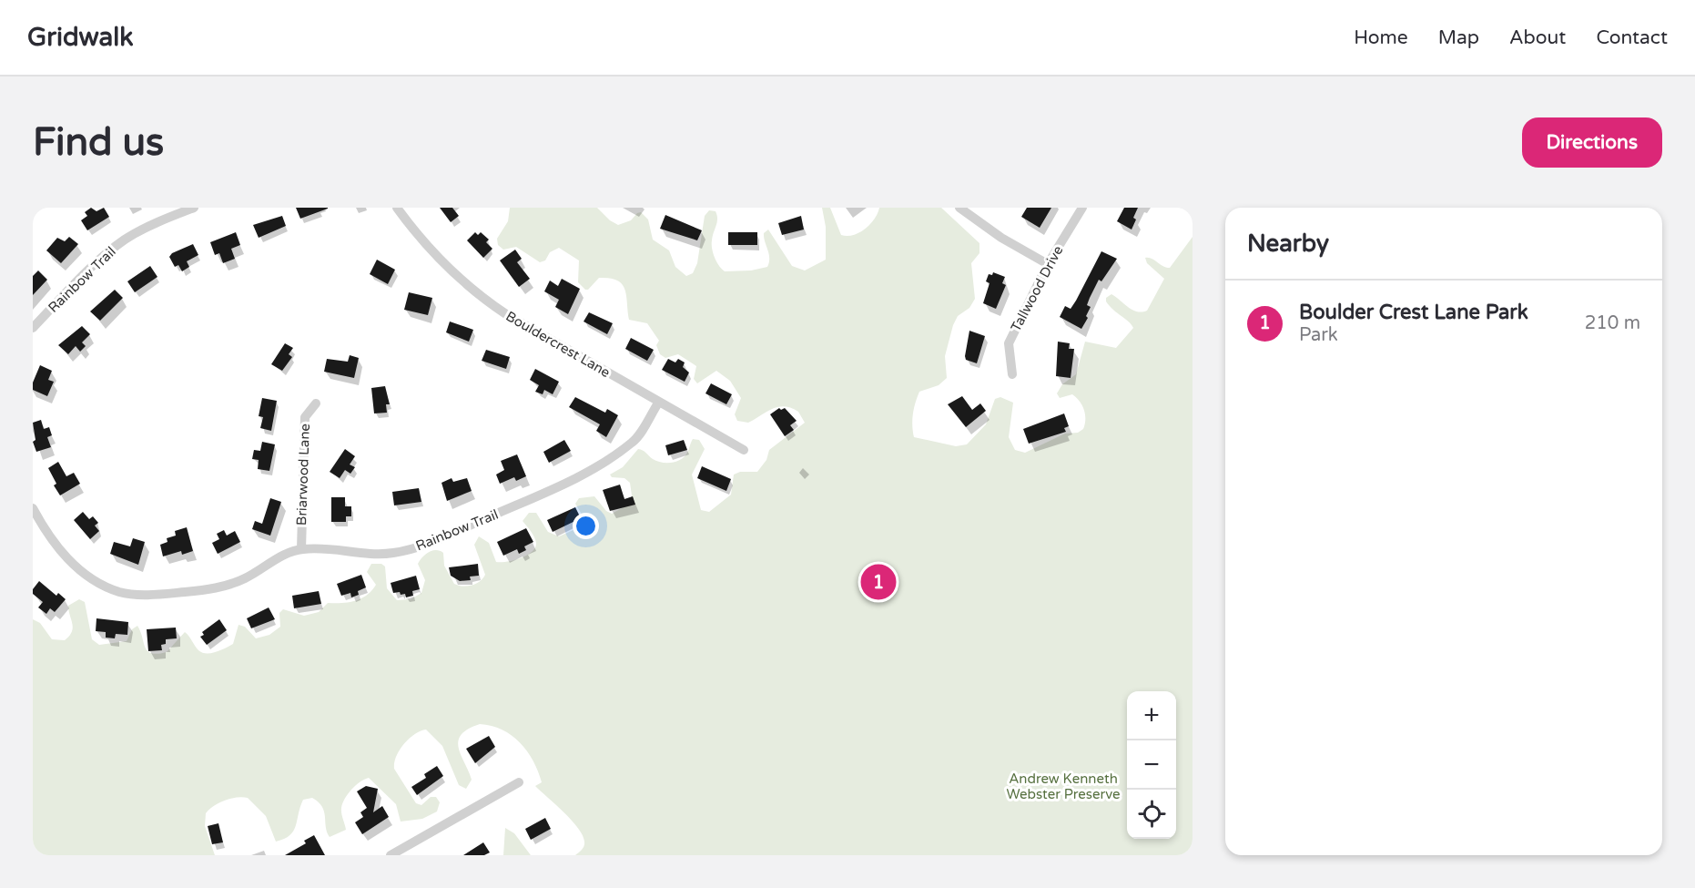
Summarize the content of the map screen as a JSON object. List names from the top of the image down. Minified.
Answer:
{"streets":{"street":["Rainbow Trail","Tallwood Drive","Bouldercrest Lane","Briarwood Lane"]},"crossings":[["Rainbow Trail","Bouldercrest Lane"],["Rainbow Trail","Briarwood Lane"]],"parks":["Andrew Kenneth Webster Preserve"],"page":{"header":"Gridwalk","nav":["Home","Map","About","Contact"],"buttons":"Directions","title":"Find us","heading":"Nearby","list":[{"mark":"1","name":"Boulder Crest Lane Park","note":"Park","value":"210 m"}],"pins":"1","map_buttons":["+","−"]}}
